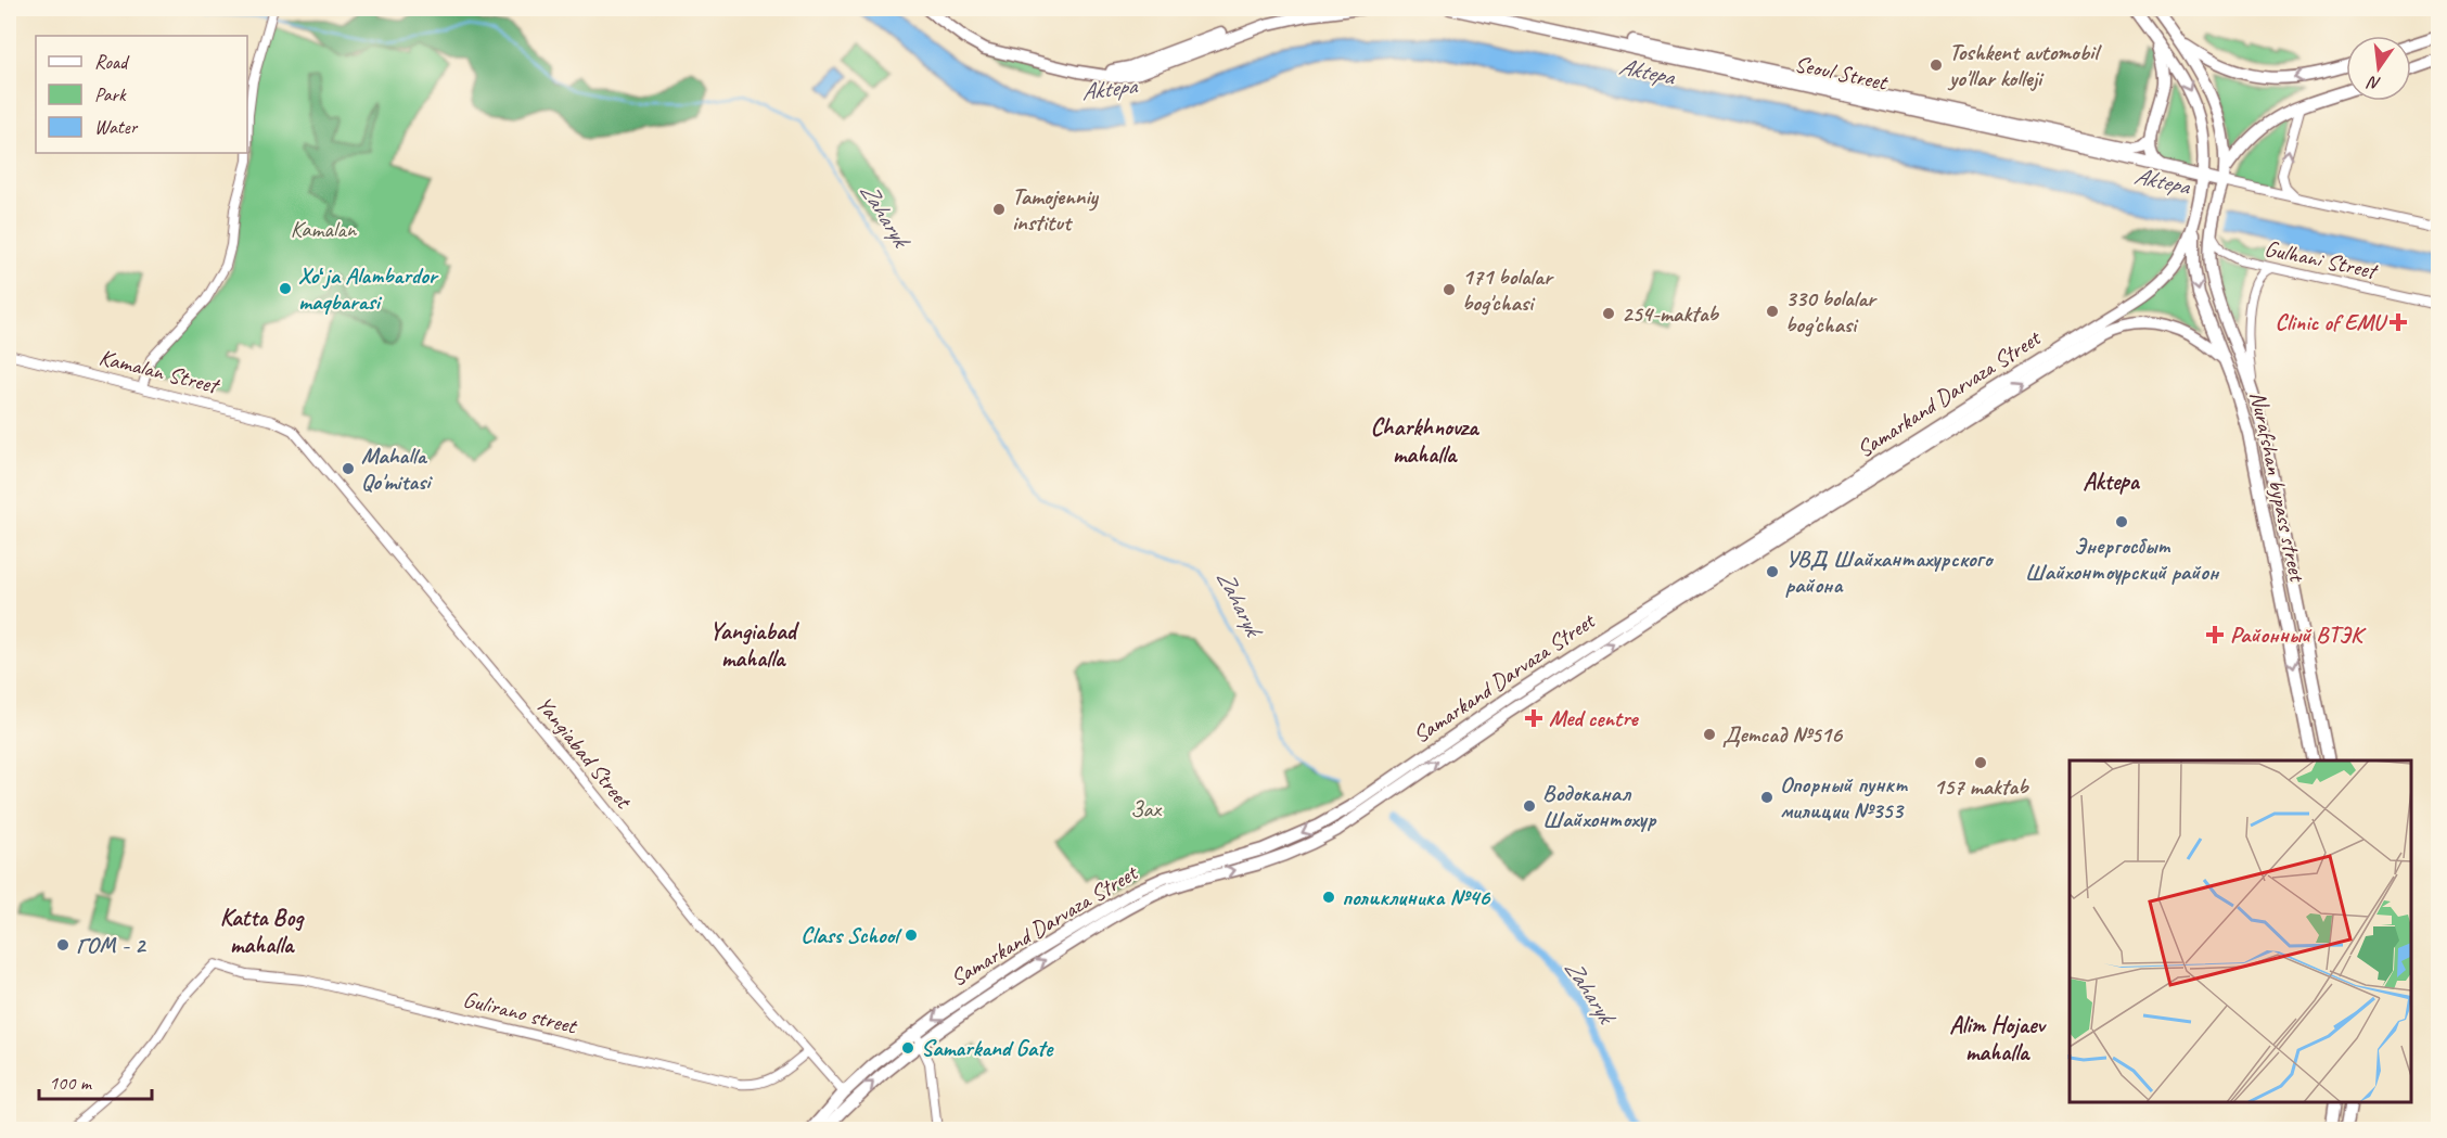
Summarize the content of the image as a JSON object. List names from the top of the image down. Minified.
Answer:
{"streets":{"main road":["Seoul Street","Samarkand Darvaza Street","Nurafshan bypass street"],"street":["Gulhani Street","Kamalan Street","Yangiabad Street","Gulirano street"]},"crossings":[["Seoul Street","Nurafshan bypass street"],["Gulhani Street","Nurafshan bypass street"],["Kamalan Street","Yangiabad Street"],["Samarkand Darvaza Street","Nurafshan bypass street"],["Samarkand Darvaza Street","Yangiabad Street"],["Yangiabad Street","Gulirano street"]],"districts":["Charkhnovza mahalla","Aktepa","Yangiabad mahalla","Katta Bog mahalla","Alim Hojaev mahalla"],"water":["Aktepa","Zaharyk"],"parks":["Kamalan","Зах"],"places":{"other":["Toshkent avtomobil yo'llar kolleji","Tamojenniy institut","Xoʻja Alambardor maqbarasi","171 bolalar bog'chasi","330 bolalar bog'chasi","254-maktab","Mahalla Qo'mitasi","Энергосбыт Шайхонтоурский район","УВД Шайхантахурского района","Детсад №516","157 maktab","Опорный пункт милиции №353","Водоканал Шайхонтохур","поликлиника №46","Class School","ГОМ - 2","Samarkand Gate"],"health":["Clinic of EMU","Районный ВТЭК","Med centre"]},"legend":["Road","Park","Water"],"scale_bar":"100 m","north":"bottom"}
